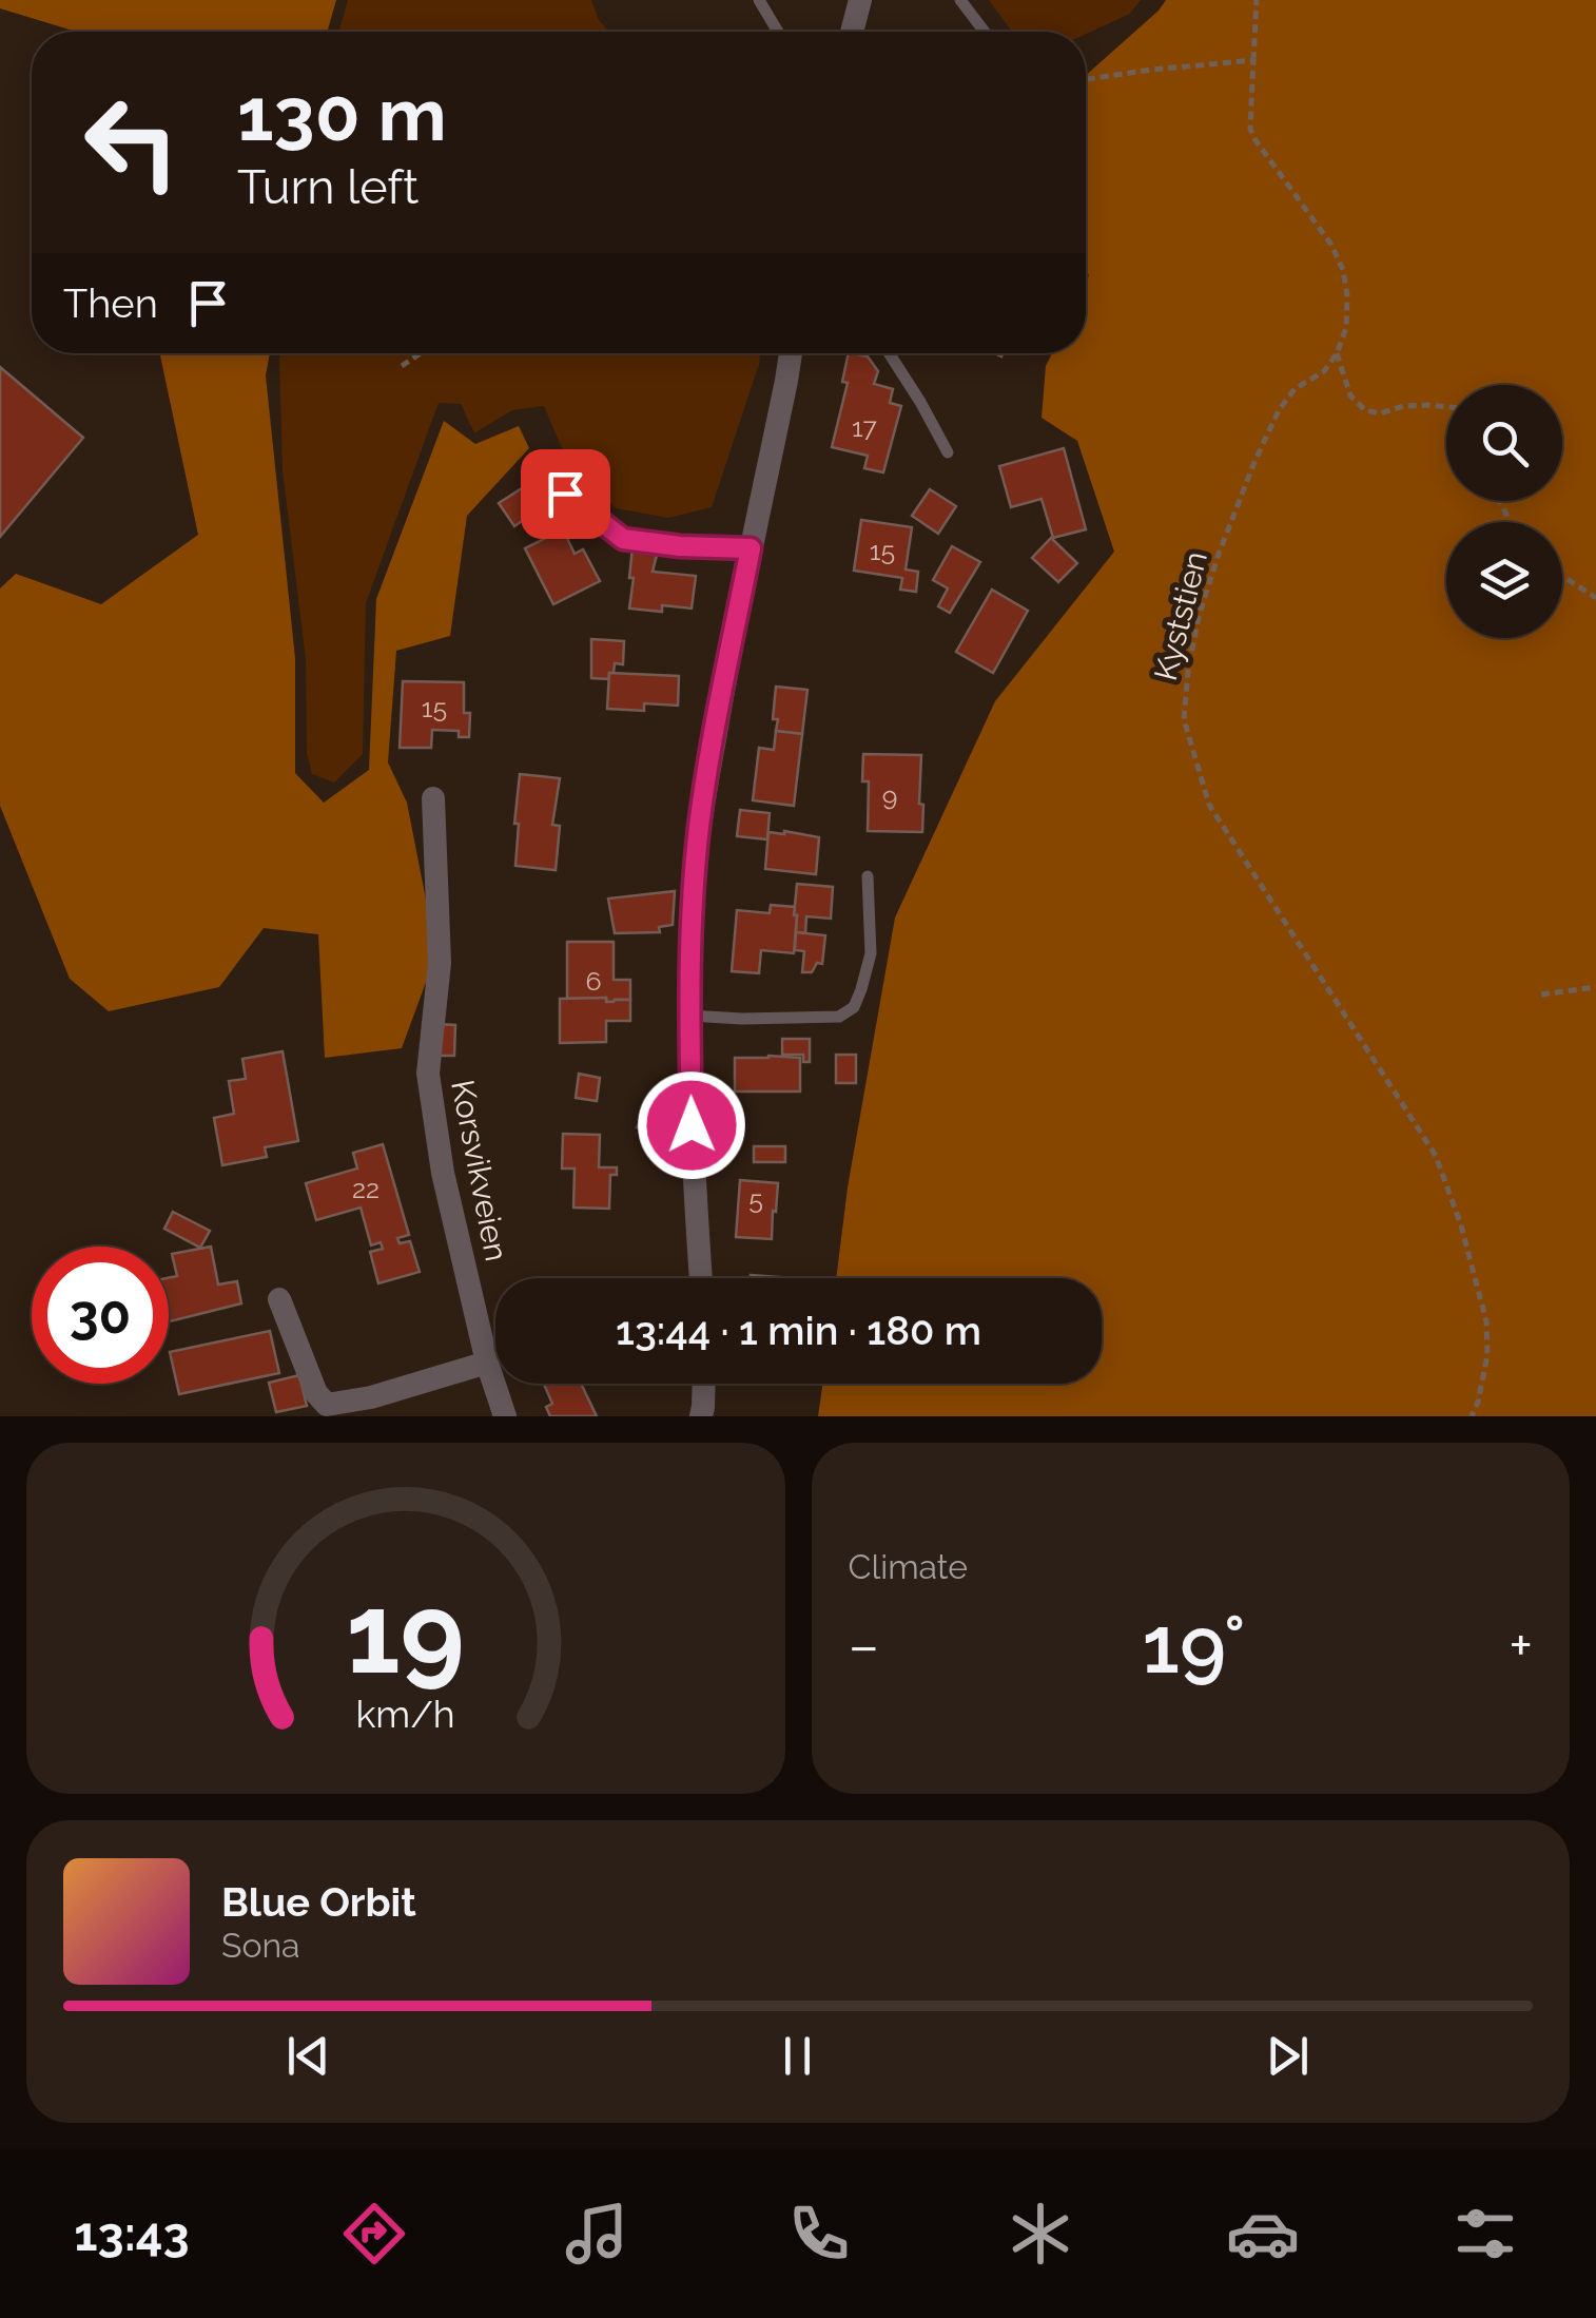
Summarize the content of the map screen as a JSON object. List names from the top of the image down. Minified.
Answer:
{"streets":{"street":["Korsvikveien"],"path":["Kyststien"]},"house_numbers":["17","15","15","9","6","22","5"],"page":{"turn":["130 m","Turn left"],"then":"Then","limit":"30","trip":"13:44 · 1 min · 180 m","tile":"Climate","heat":["−","19°","+"],"song":["Blue Orbit","Sona"],"tabs":"13:43","gauge":["19","km/h"]}}
